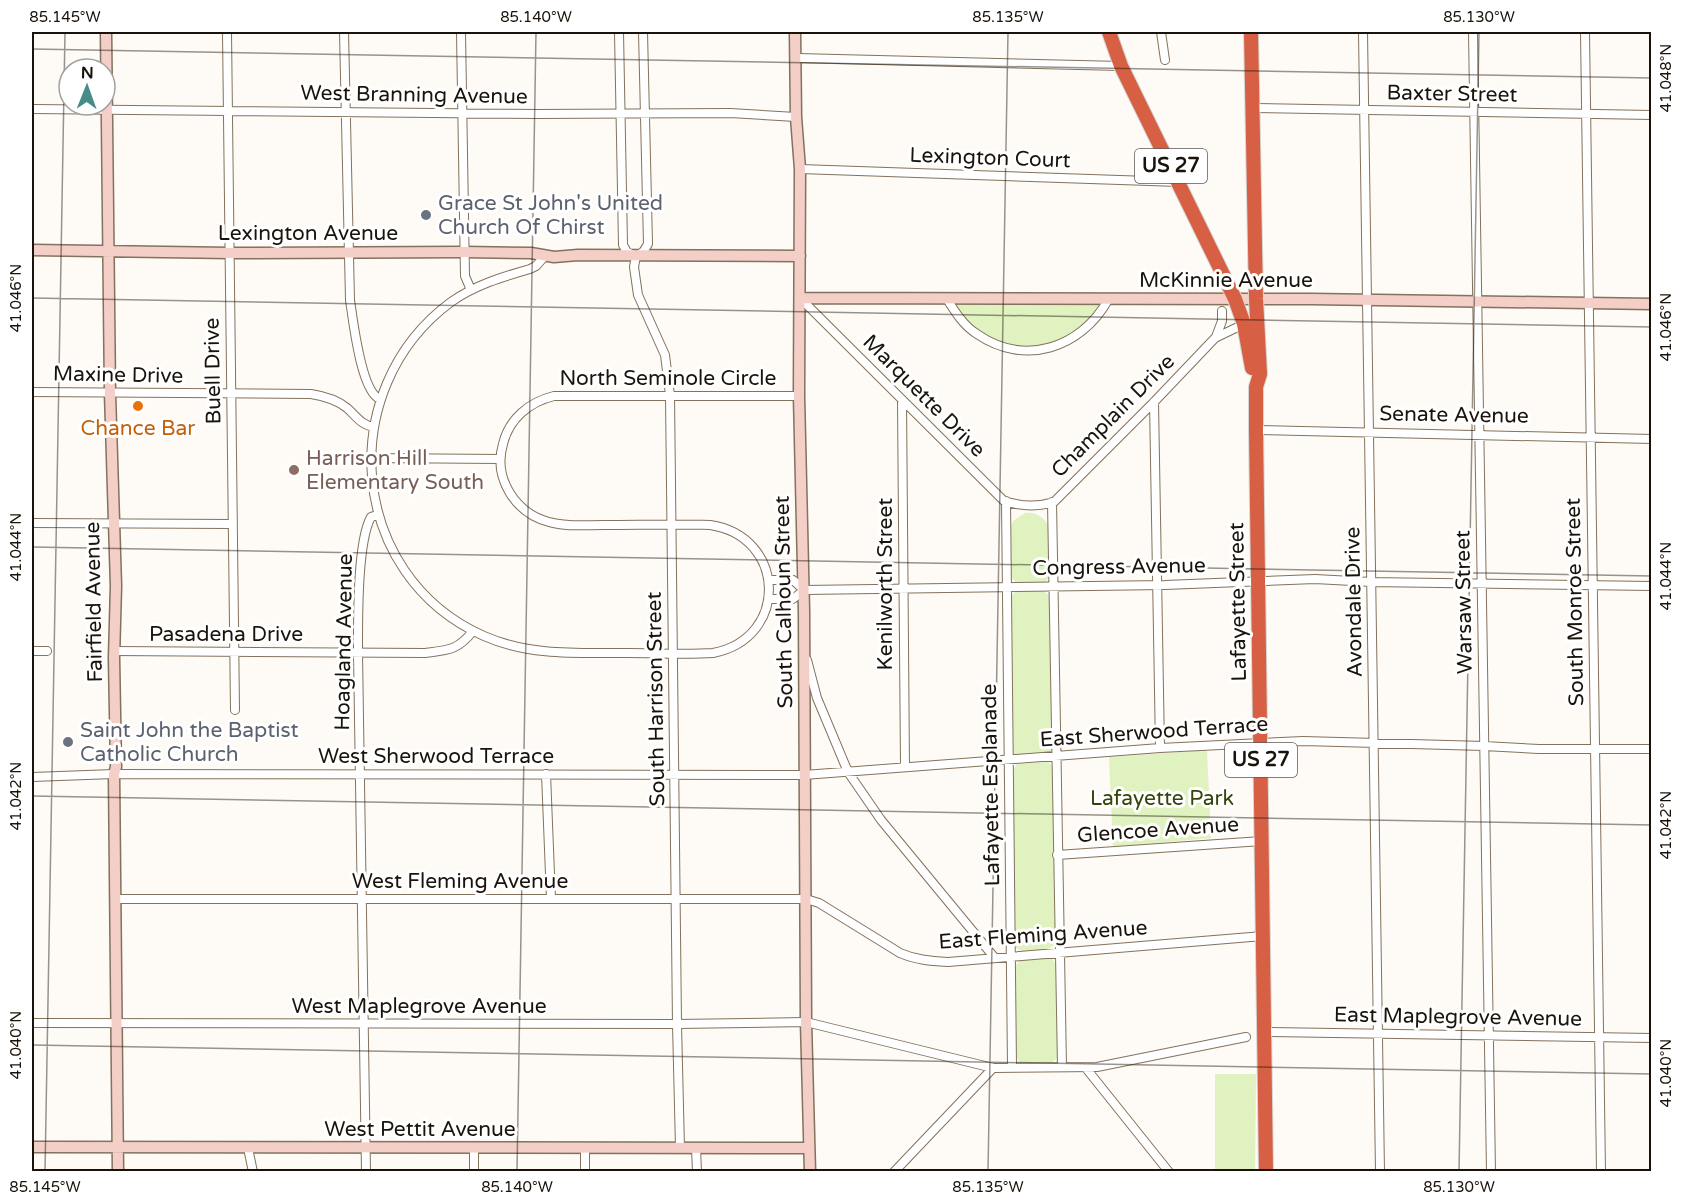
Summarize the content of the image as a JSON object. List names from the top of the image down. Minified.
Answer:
{"streets":{"highway":["US 27","Lafayette Street"],"street":["Baxter Street","West Branning Avenue","Lexington Court","Lexington Avenue","McKinnie Avenue","Buell Drive","Maxine Drive","North Seminole Circle","Marquette Drive","Senate Avenue","Champlain Drive","Congress Avenue","Kenilworth Street","Fairfield Avenue","South Calhoun Street","Avondale Drive","Warsaw Street","South Monroe Street","Pasadena Drive","Hoagland Avenue","South Harrison Street","East Sherwood Terrace","West Sherwood Terrace","Lafayette Esplanade","Glencoe Avenue","West Fleming Avenue","East Fleming Avenue","West Maplegrove Avenue","East Maplegrove Avenue","West Pettit Avenue"]},"crossings":[["Baxter Street","Lafayette Street"],["Baxter Street","Avondale Drive"],["Baxter Street","Warsaw Street"],["Baxter Street","South Monroe Street"],["West Branning Avenue","Buell Drive"],["West Branning Avenue","South Calhoun Street"],["West Branning Avenue","South Harrison Street"],["Lexington Court","US 27"],["Lexington Court","South Calhoun Street"],["US 27","McKinnie Avenue"],["US 27","Champlain Drive"],["US 27","Lafayette Street"],["Lexington Avenue","Buell Drive"],["Lexington Avenue","Fairfield Avenue"],["Lexington Avenue","South Calhoun Street"],["Lexington Avenue","South Harrison Street"],["McKinnie Avenue","Marquette Drive"],["McKinnie Avenue","South Calhoun Street"],["McKinnie Avenue","Lafayette Street"],["McKinnie Avenue","Avondale Drive"],["McKinnie Avenue","Warsaw Street"],["McKinnie Avenue","South Monroe Street"],["Buell Drive","Maxine Drive"],["Buell Drive","Pasadena Drive"],["Maxine Drive","Fairfield Avenue"],["North Seminole Circle","South Calhoun Street"],["North Seminole Circle","South Harrison Street"],["Marquette Drive","Champlain Drive"],["Marquette Drive","Kenilworth Street"],["Marquette Drive","South Calhoun Street"],["Marquette Drive","Lafayette Esplanade"],["Senate Avenue","Lafayette Street"],["Senate Avenue","Avondale Drive"],["Senate Avenue","Warsaw Street"],["Senate Avenue","South Monroe Street"],["Champlain Drive","Lafayette Esplanade"],["Congress Avenue","Kenilworth Street"],["Congress Avenue","South Calhoun Street"],["Congress Avenue","Lafayette Street"],["Congress Avenue","Avondale Drive"],["Congress Avenue","Warsaw Street"],["Congress Avenue","South Monroe Street"],["Congress Avenue","Lafayette Esplanade"],["Kenilworth Street","East Sherwood Terrace"],["Fairfield Avenue","Pasadena Drive"],["Fairfield Avenue","West Sherwood Terrace"],["Fairfield Avenue","West Fleming Avenue"],["Fairfield Avenue","West Maplegrove Avenue"],["Fairfield Avenue","West Pettit Avenue"],["South Calhoun Street","East Sherwood Terrace"],["South Calhoun Street","West Sherwood Terrace"],["South Calhoun Street","West Fleming Avenue"],["South Calhoun Street","East Fleming Avenue"],["South Calhoun Street","West Maplegrove Avenue"],["South Calhoun Street","West Pettit Avenue"],["Lafayette Street","East Sherwood Terrace"],["Lafayette Street","Glencoe Avenue"],["Lafayette Street","East Fleming Avenue"],["Lafayette Street","East Maplegrove Avenue"],["Avondale Drive","East Sherwood Terrace"],["Avondale Drive","East Maplegrove Avenue"],["Warsaw Street","East Sherwood Terrace"],["Warsaw Street","East Maplegrove Avenue"],["South Monroe Street","East Sherwood Terrace"],["South Monroe Street","East Maplegrove Avenue"],["Pasadena Drive","Hoagland Avenue"],["Hoagland Avenue","West Sherwood Terrace"],["Hoagland Avenue","West Fleming Avenue"],["Hoagland Avenue","West Maplegrove Avenue"],["Hoagland Avenue","West Pettit Avenue"],["South Harrison Street","West Sherwood Terrace"],["South Harrison Street","West Fleming Avenue"],["South Harrison Street","West Maplegrove Avenue"],["South Harrison Street","West Pettit Avenue"],["East Sherwood Terrace","West Sherwood Terrace"],["East Sherwood Terrace","Lafayette Esplanade"],["Lafayette Esplanade","East Fleming Avenue"],["Lafayette Esplanade","West Maplegrove Avenue"],["West Fleming Avenue","East Fleming Avenue"]],"parks":["Lafayette Park"],"places":["Grace St John's United Church Of Chirst","Chance Bar","Harrison Hill Elementary South","Saint John the Baptist Catholic Church"],"north":"top","coordinates":["85.145°W","85.140°W","85.135°W","85.130°W","41.048°N","41.046°N","41.044°N","41.042°N","41.040°N"]}
